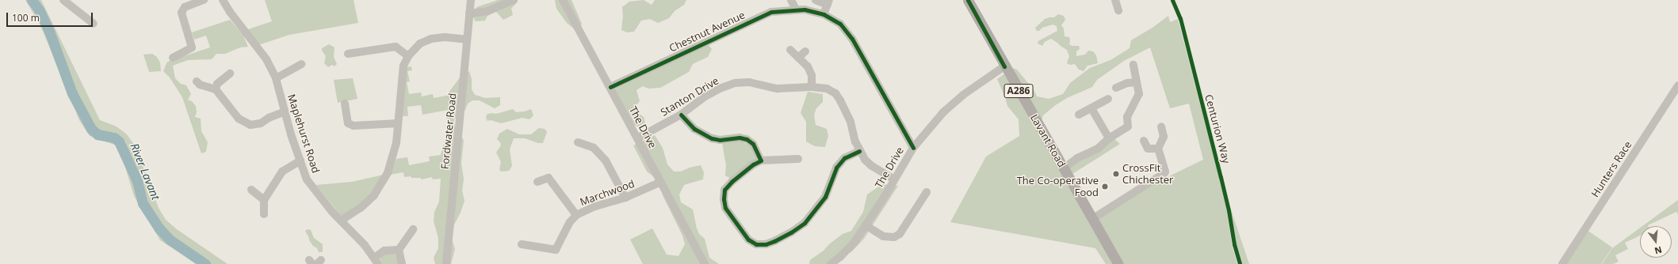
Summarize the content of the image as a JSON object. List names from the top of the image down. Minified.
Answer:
{"streets":{"main road":["A286","Lavant Road"],"street":["Chestnut Avenue","Stanton Drive","The Drive","Fordwater Road","Maplehurst Road","Hunters Race","Marchwood"],"cycle path":["Centurion Way"]},"crossings":[["Chestnut Avenue","The Drive"],["Stanton Drive","The Drive"],["The Drive","Lavant Road"],["The Drive","Marchwood"]],"water":["River Lavant"],"places":["CrossFit Chichester","The Co-operative Food"],"scale_bar":"100 m","north":"bottom"}
